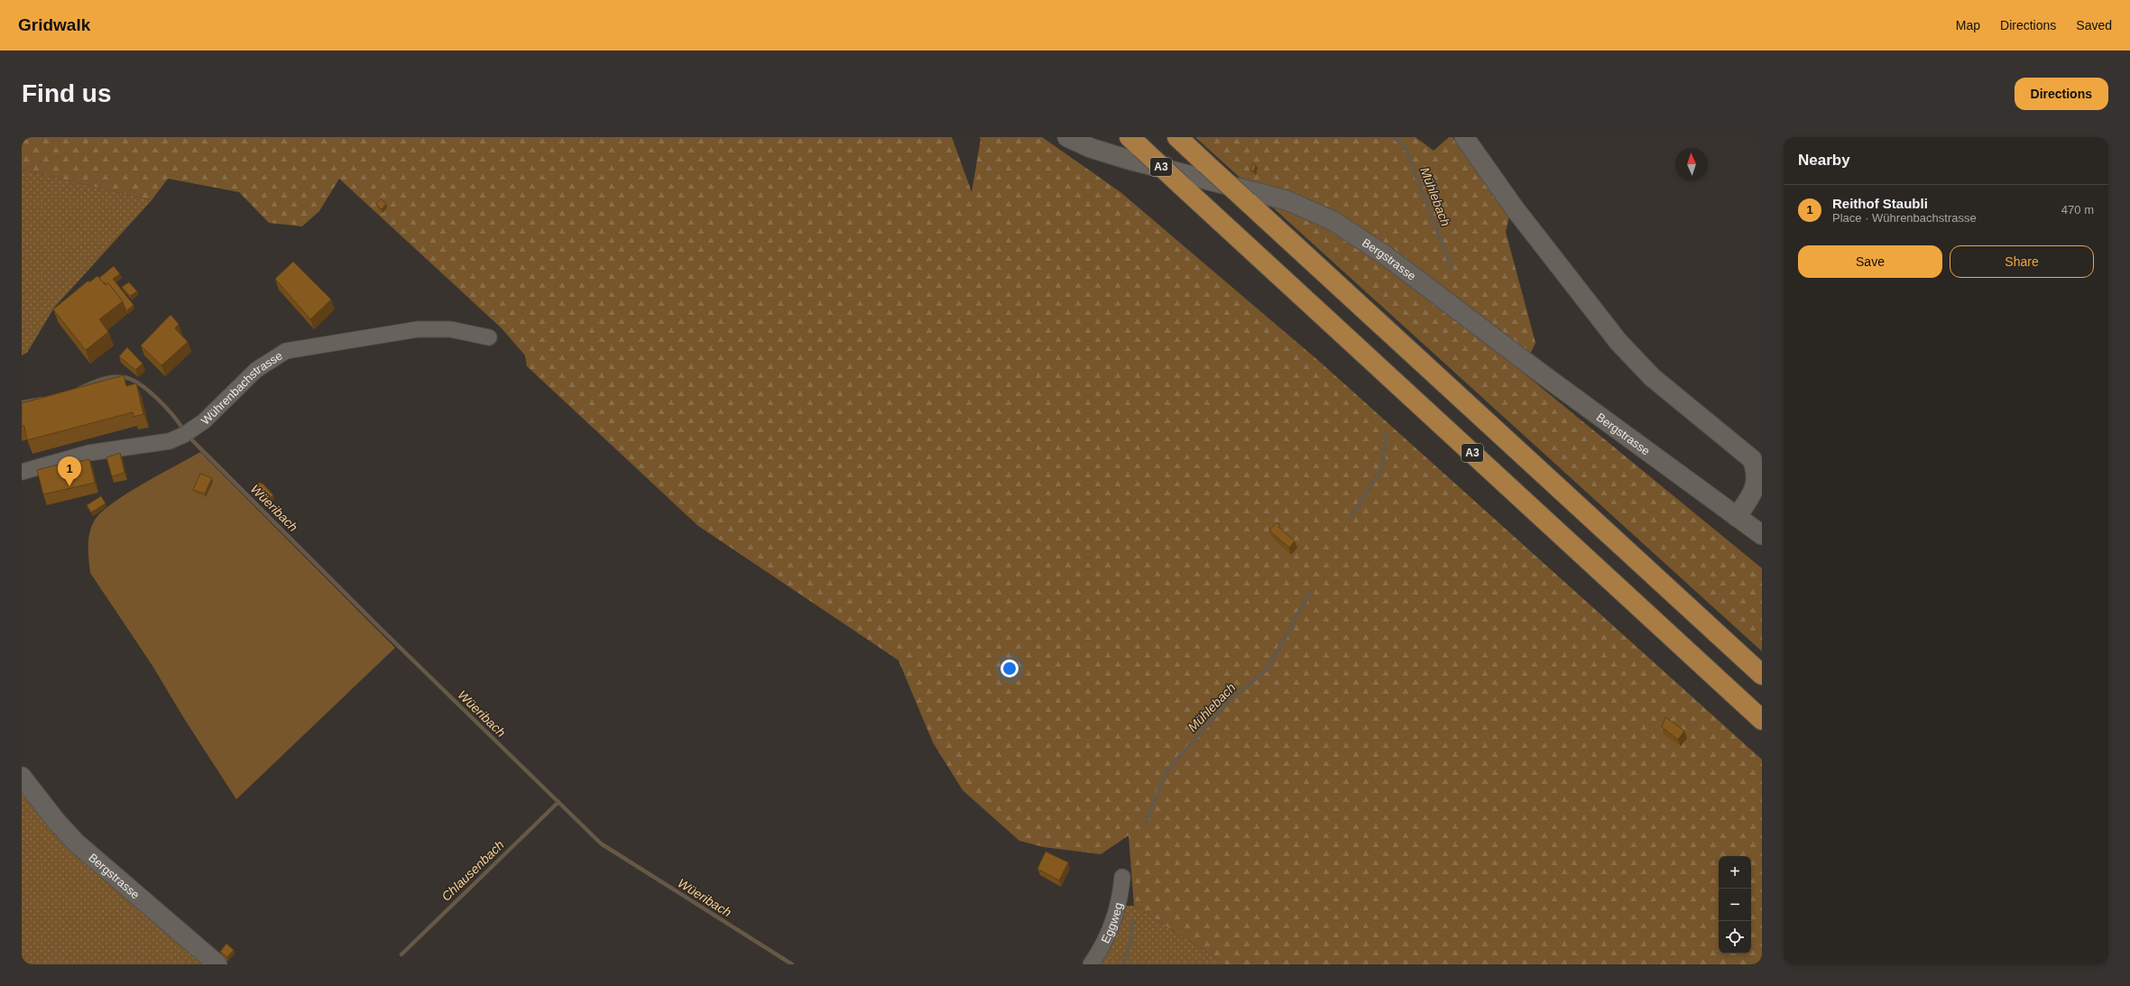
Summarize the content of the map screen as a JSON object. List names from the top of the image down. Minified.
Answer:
{"streets":{"highway":["A3"],"street":["Bergstrasse","Wührenbachstrasse","Eggweg"]},"water":["Mühlebach","Wüeribach","Chlausenbach"],"north":"top","page":{"header":"Gridwalk","nav":["Map","Directions","Saved"],"buttons":["Directions",["Save","Share"]],"title":"Find us","heading":"Nearby","list":[{"mark":"1","name":"Reithof Staubli","note":"Place · Wührenbachstrasse","value":"470 m"}],"pins":"1","map_buttons":["+","−"]}}
